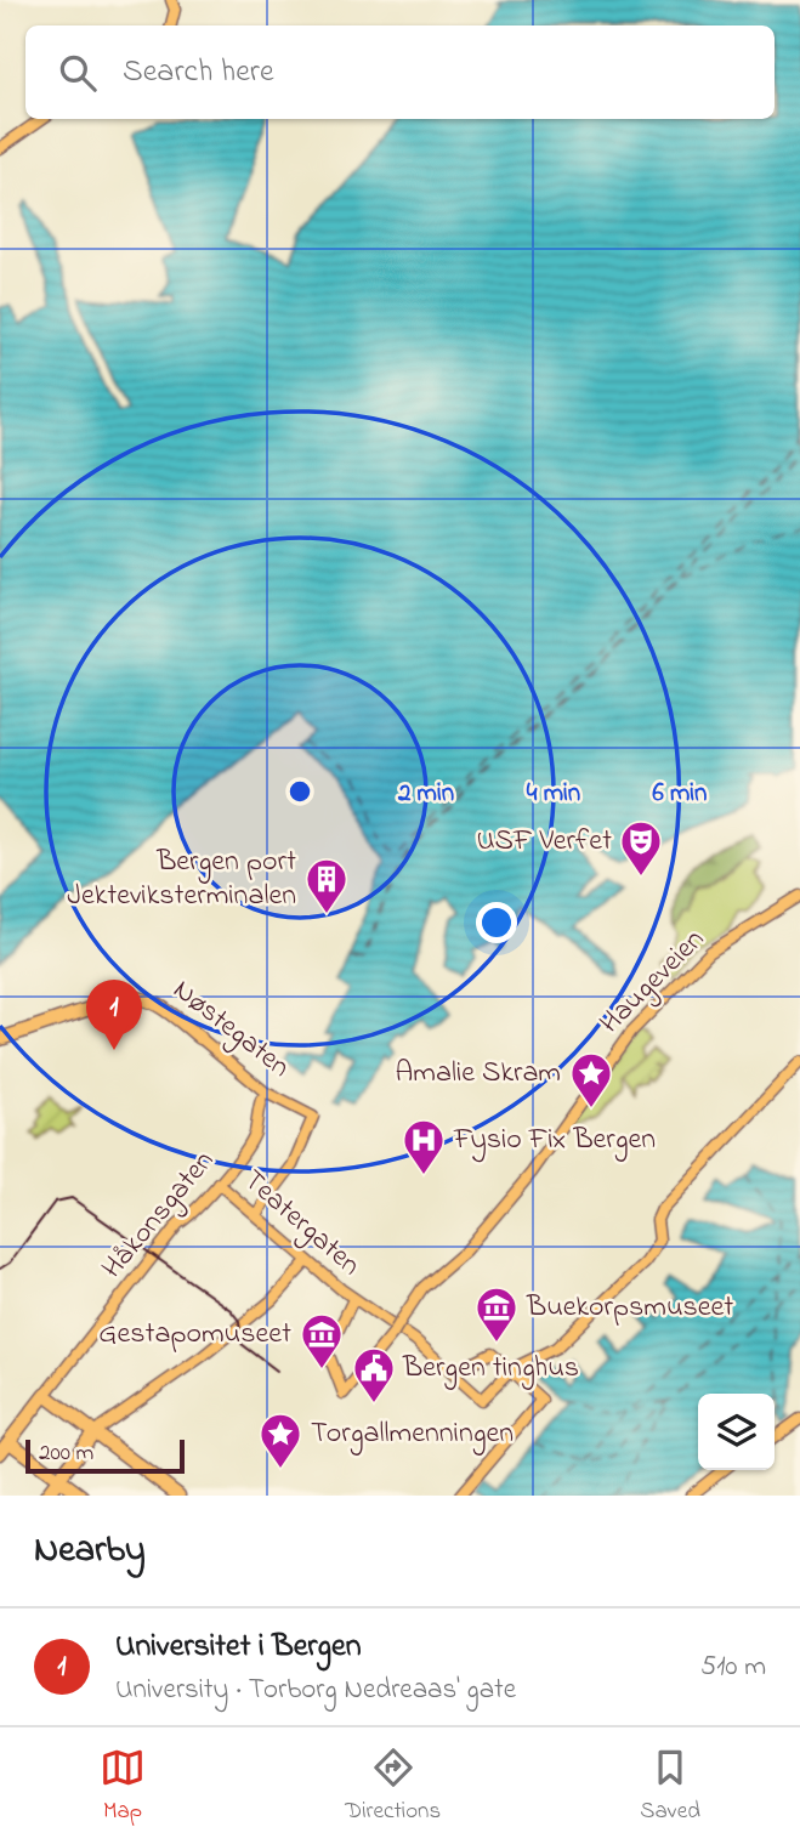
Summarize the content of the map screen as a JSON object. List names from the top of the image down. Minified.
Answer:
{"streets":{"highway":["Nøstegaten"],"main road":["Haugeveien","Håkonsgaten","Teatergaten"]},"crossings":[["Nøstegaten","Håkonsgaten"],["Håkonsgaten","Teatergaten"]],"places":{"theatre":["USF Verfet"],"building":["Bergen port Jekteviksterminalen"],"place":["Amalie Skram","Torgallmenningen"],"hospital":["Fysio Fix Bergen"],"museum":["Buekorpsmuseet","Gestapomuseet"],"public building":["Bergen tinghus"]},"scale_bar":"200 m","page":{"search":"Search here","pins":"1","scale":"200 m","heading":"Nearby","list":[{"mark":"1","name":"Universitet i Bergen","note":"University · Torborg Nedreaas' gate","value":"510 m"}],"nav":["Map","Directions","Saved"]},"rings":["2 min","4 min","6 min"]}
